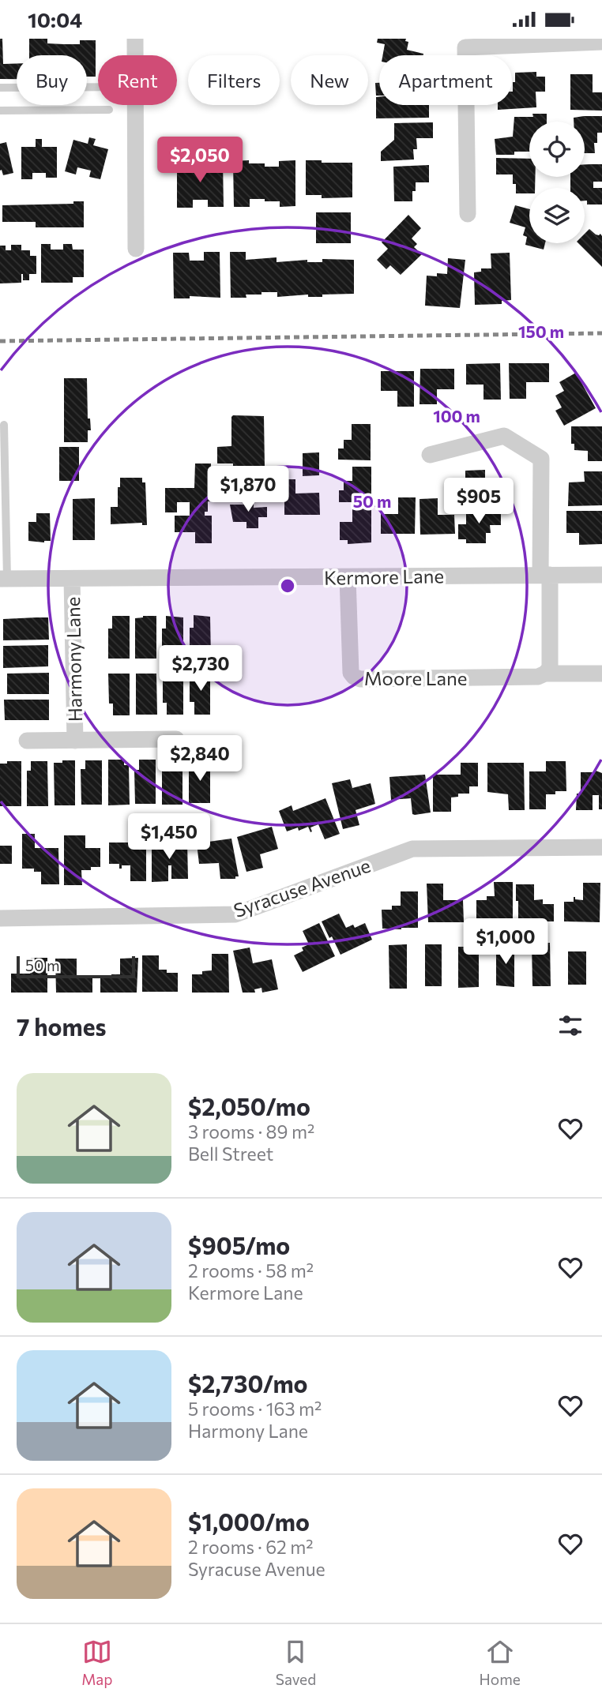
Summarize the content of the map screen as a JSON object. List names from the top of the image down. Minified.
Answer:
{"streets":{"street":["Kermore Lane","Harmony Lane","Moore Lane","Syracuse Avenue"]},"crossings":[["Kermore Lane","Harmony Lane"],["Kermore Lane","Moore Lane"]],"scale_bar":"50 m","page":{"status":"10:04","chip":["Buy","Rent","Filters","New","Apartment"],"price":["$2,050","$1,870","$905","$2,730","$2,840","$1,450","$1,000"],"scale":"50 m","heading":"7 homes","list":[{"name":"$2,050/mo","note":"3 rooms · 89 m² · Bell Street"},{"name":"$905/mo","note":"2 rooms · 58 m² · Kermore Lane"},{"name":"$2,730/mo","note":"5 rooms · 163 m² · Harmony Lane"},{"name":"$1,000/mo","note":"2 rooms · 62 m² · Syracuse Avenue"}],"tabs":["Map","Saved","Home"]},"rings":["150 m","100 m","50 m"]}
